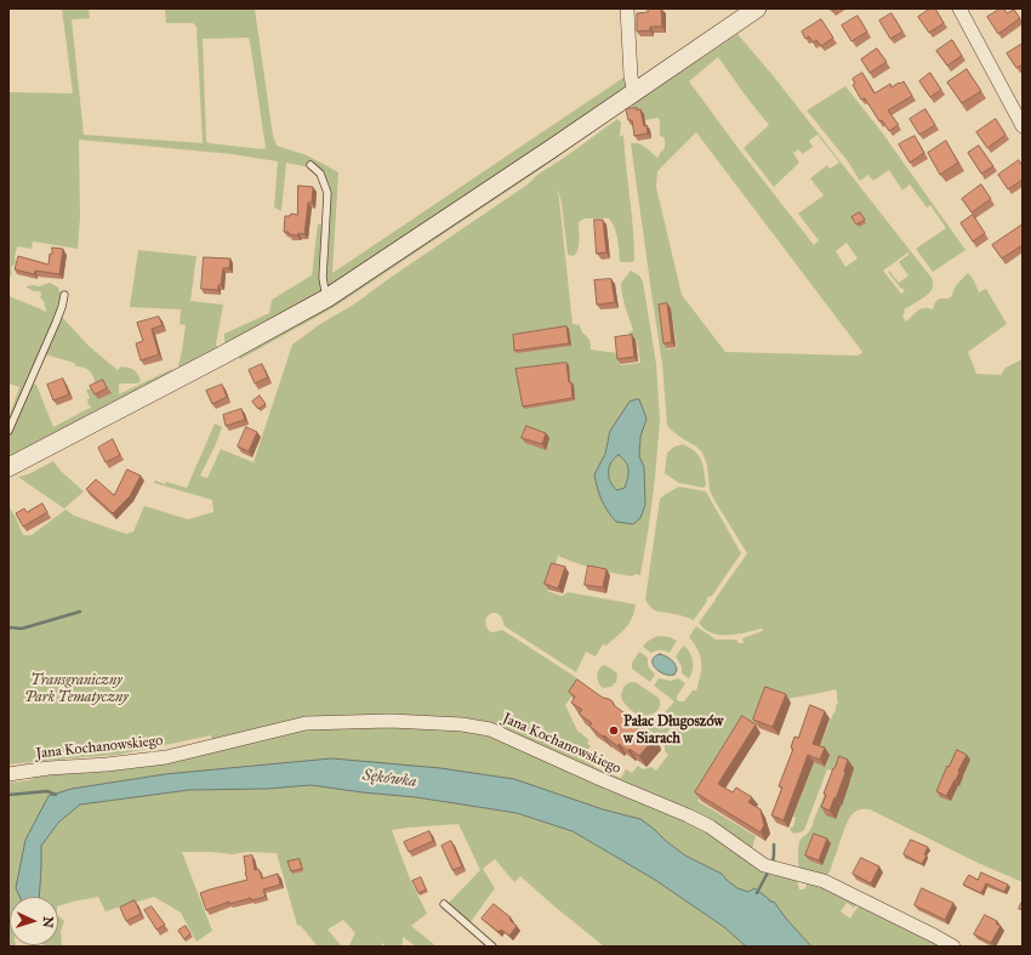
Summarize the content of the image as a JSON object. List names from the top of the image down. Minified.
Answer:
{"streets":{"street":["Jana Kochanowskiego"]},"water":["Sękówka"],"parks":["Transgraniczny Park Tematyczny"],"places":["Pałac Długoszów w Siarach"],"north":"right"}
